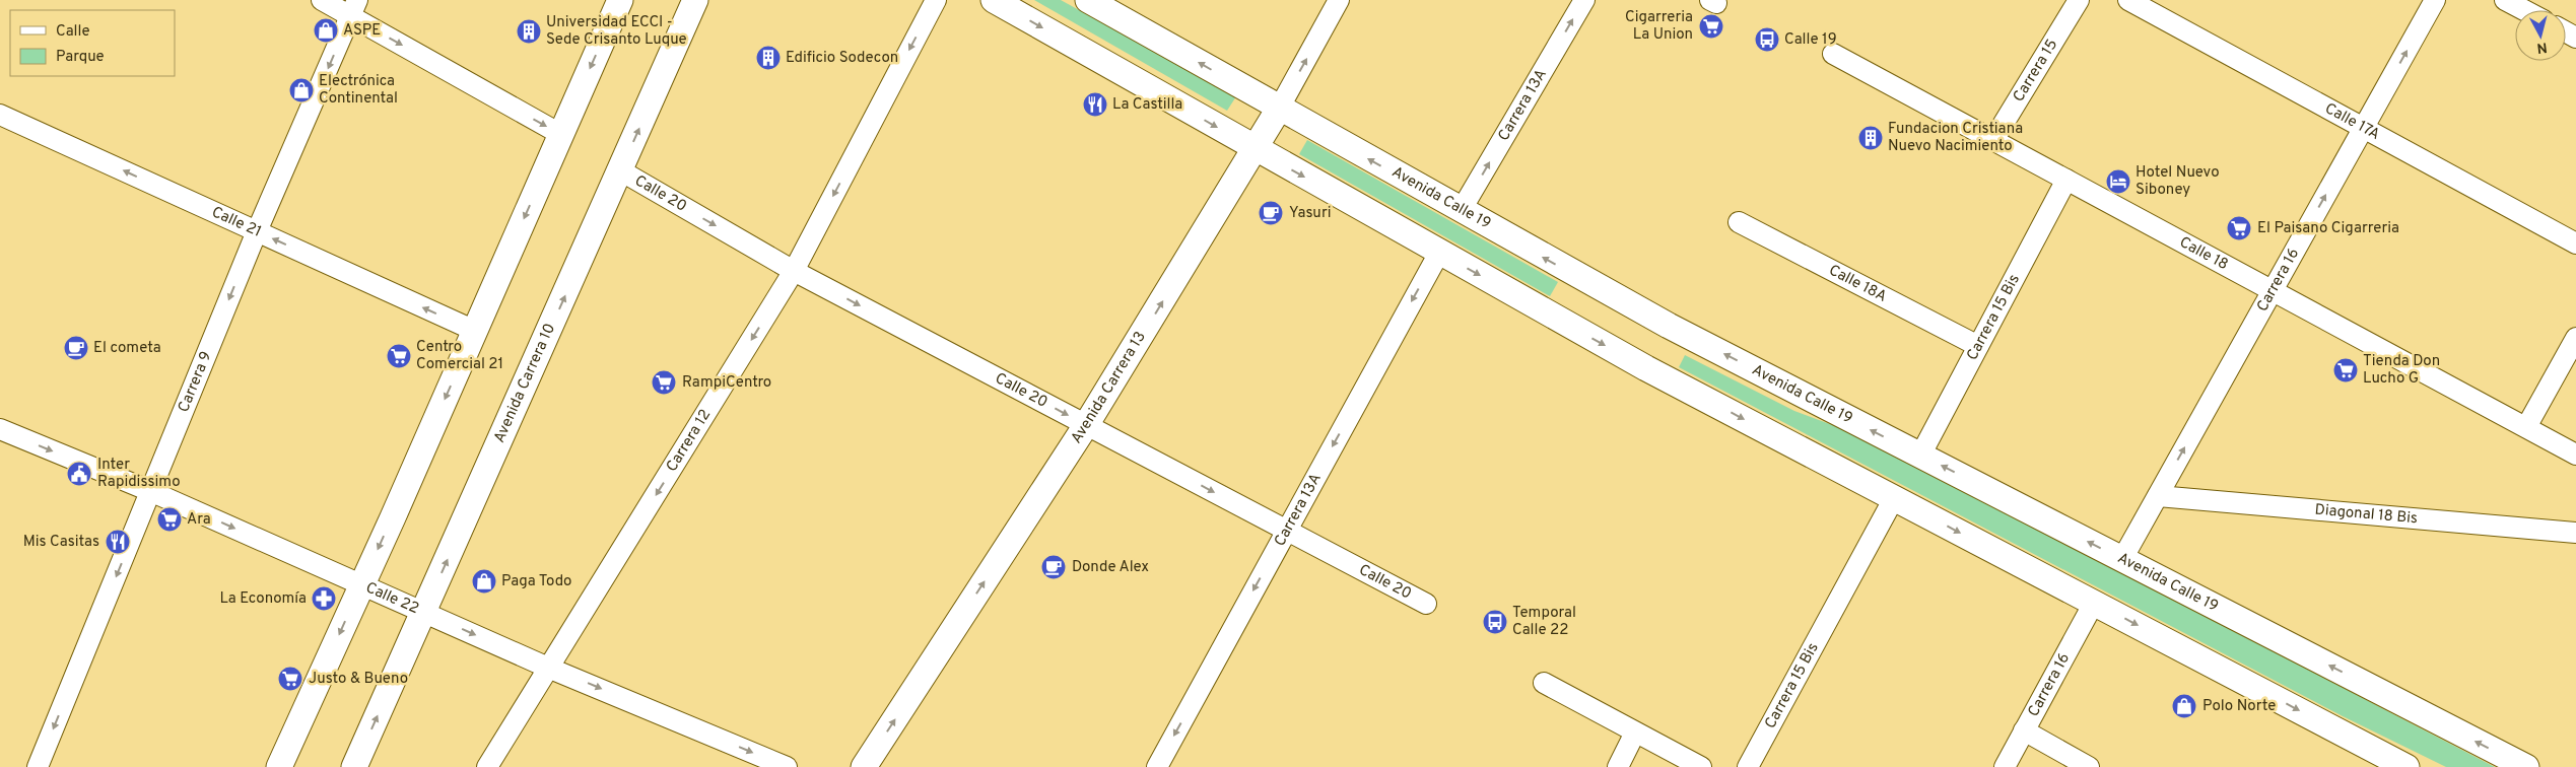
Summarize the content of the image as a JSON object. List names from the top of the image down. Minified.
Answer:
{"streets":{"main road":["Avenida Calle 19","Avenida Carrera 10","Avenida Carrera 13"],"street":["Carrera 15","Carrera 13A","Calle 17A","Calle 20","Calle 21","Calle 18","Carrera 16","Calle 18A","Carrera 15 Bis","Carrera 9","Carrera 12","Diagonal 18 Bis","Calle 22"]},"crossings":[["Carrera 15","Calle 18"],["Carrera 13A","Calle 20"],["Carrera 13A","Avenida Calle 19"],["Calle 17A","Carrera 16"],["Calle 20","Avenida Carrera 10"],["Calle 20","Avenida Carrera 13"],["Calle 20","Carrera 12"],["Avenida Calle 19","Carrera 16"],["Avenida Calle 19","Carrera 15 Bis"],["Avenida Calle 19","Avenida Carrera 13"],["Calle 21","Carrera 9"],["Calle 18","Carrera 16"],["Calle 18","Carrera 15 Bis"],["Carrera 16","Diagonal 18 Bis"],["Calle 18A","Carrera 15 Bis"],["Carrera 9","Calle 22"],["Avenida Carrera 10","Calle 22"],["Carrera 12","Calle 22"]],"one_way":["Calle 20","Calle 21","Carrera 16","Carrera 9","Avenida Carrera 13","Carrera 12","Calle 22"],"places":{"supermarket":["Cigarreria La Union","El Paisano Cigarreria","Centro Comercial 21","Tienda Don Lucho G","RampiCentro","Ara","Justo & Bueno"],"shop":["ASPE","Electrónica Continental","Paga Todo","Polo Norte"],"building":["Universidad ECCI - Sede Crisanto Luque","Edificio Sodecon","Fundacion Cristiana Nuevo Nacimiento"],"bus stop":["Calle 19","Temporal Calle 22"],"restaurant":["La Castilla","Mis Casitas"],"hotel":["Hotel Nuevo Siboney"],"cafe":["Yasuri","El cometa","Donde Alex"],"public building":["Inter Rapidissimo"],"pharmacy":["La Economía"]},"legend":["Calle","Parque"],"north":"bottom"}
